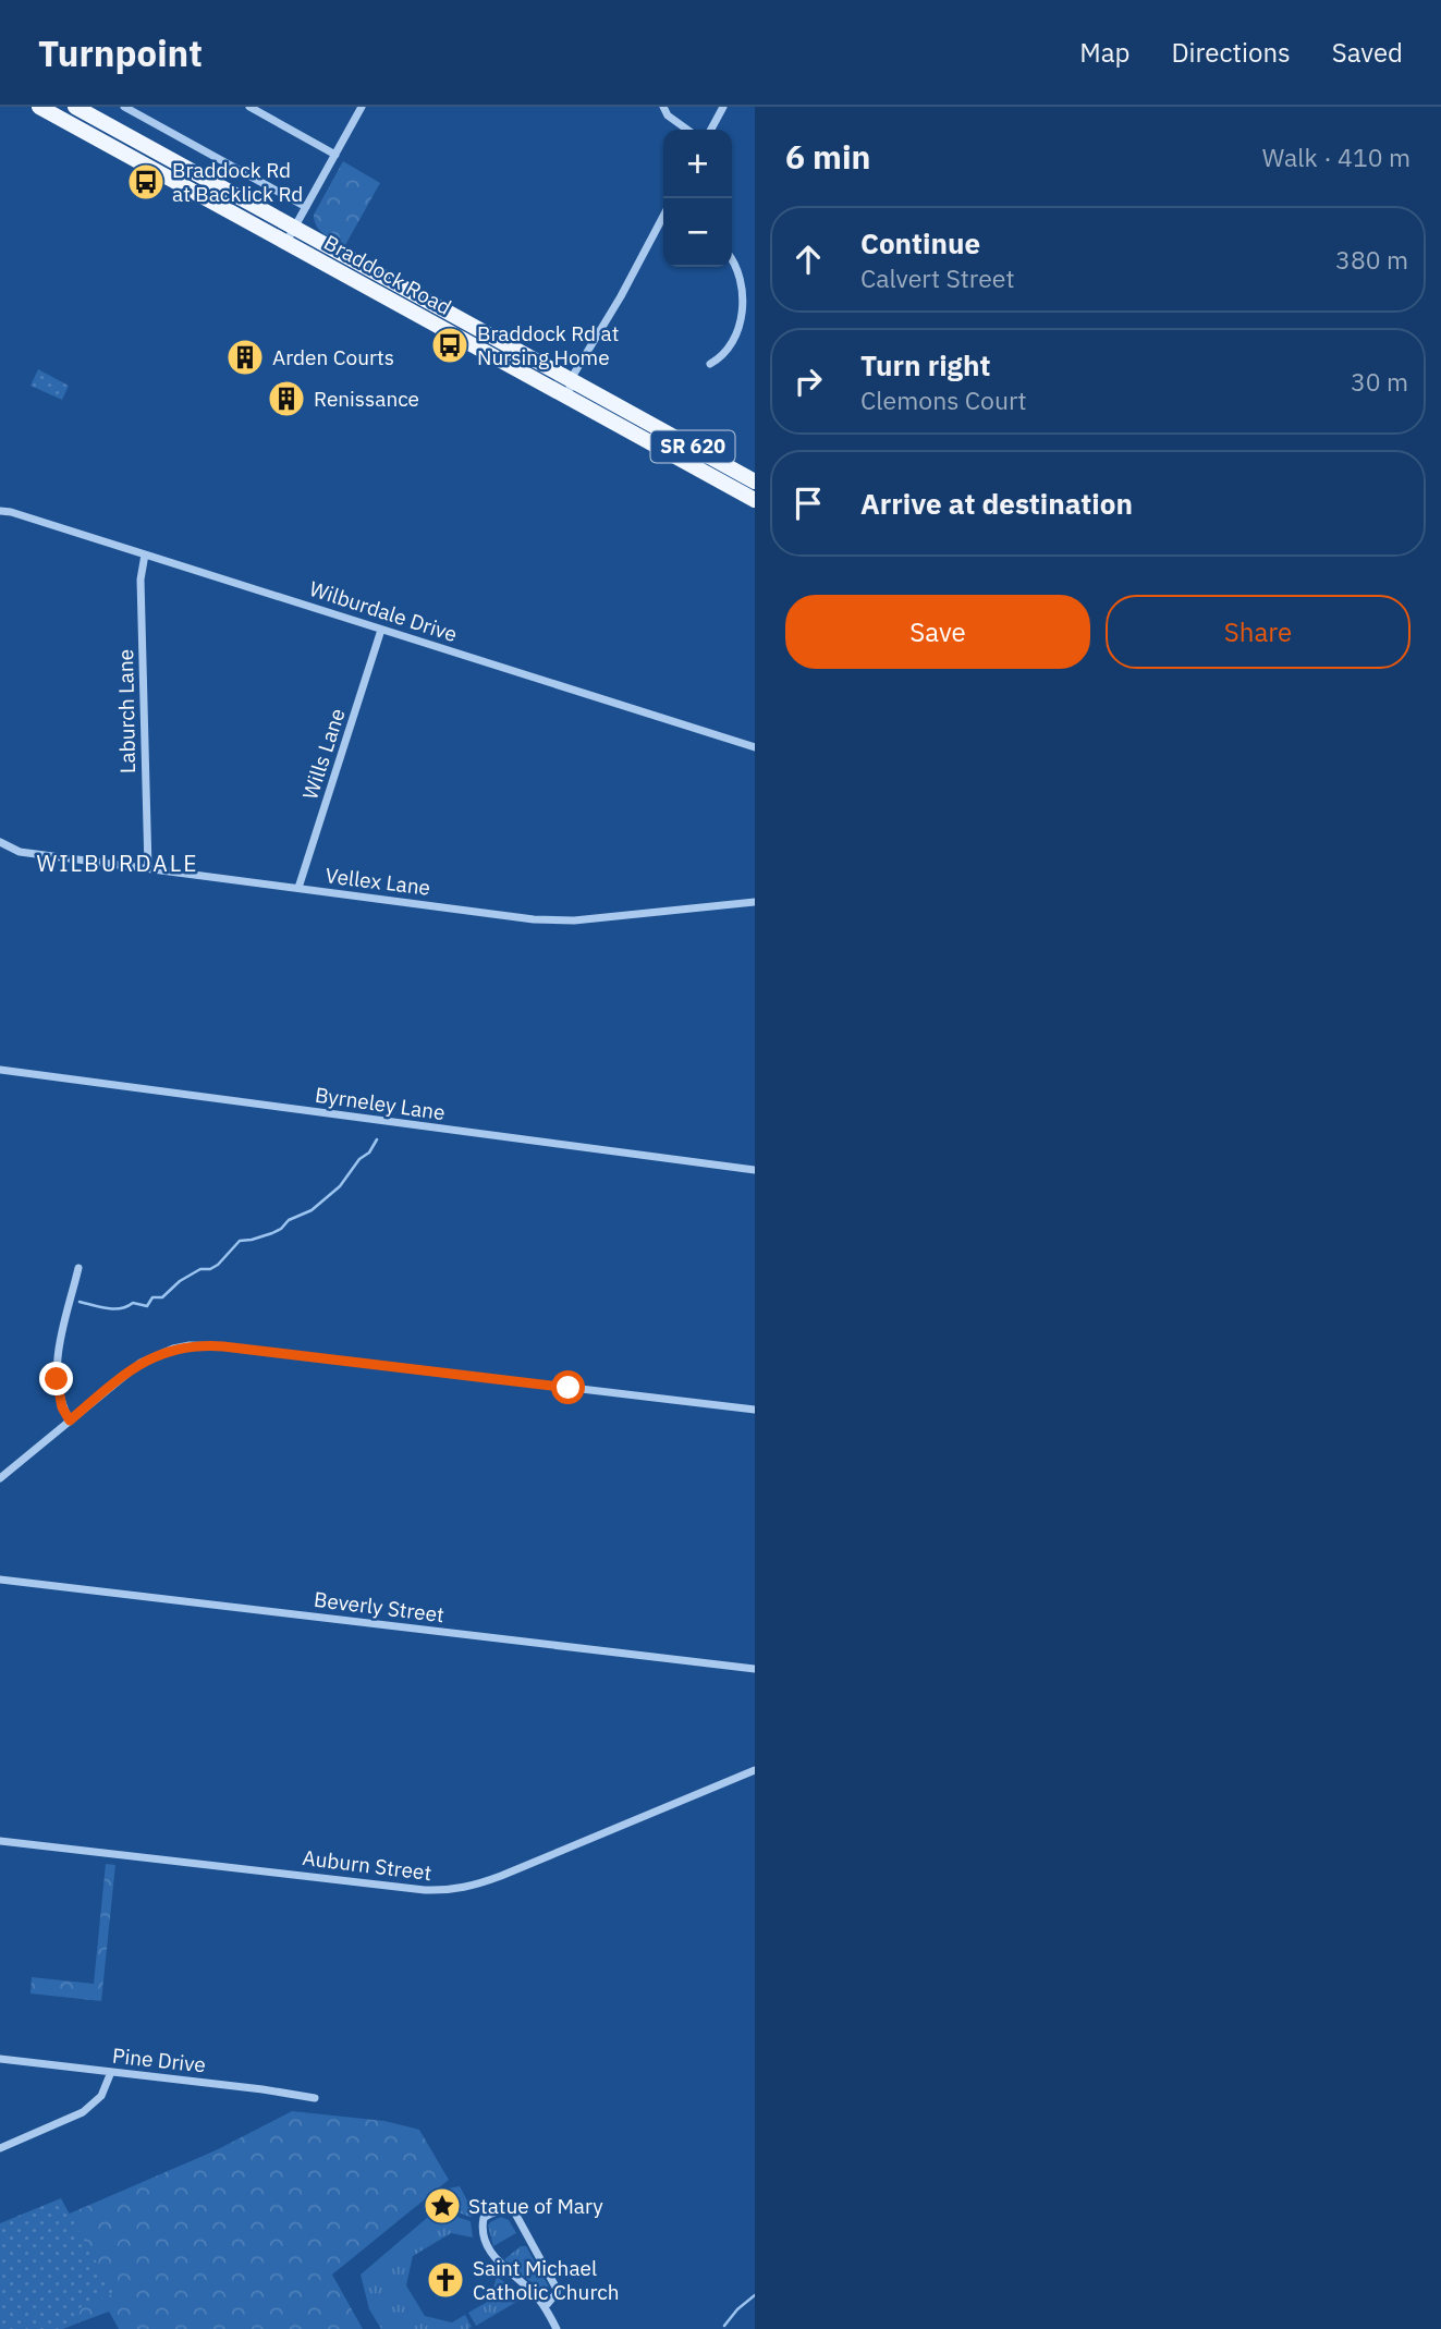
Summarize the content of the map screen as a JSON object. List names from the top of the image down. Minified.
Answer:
{"streets":{"main road":["Braddock Road","SR 620"],"street":["Wilburdale Drive","Laburch Lane","Wills Lane","Vellex Lane","Byrneley Lane","Beverly Street","Auburn Street","Pine Drive"]},"crossings":[["Wilburdale Drive","Laburch Lane"],["Wilburdale Drive","Wills Lane"],["Laburch Lane","Vellex Lane"],["Wills Lane","Vellex Lane"]],"districts":["WILBURDALE"],"places":{"bus stop":["Braddock Rd at Backlick Rd","Braddock Rd at Nursing Home"],"building":["Arden Courts","Renissance"],"place":["Statue of Mary"],"church":["Saint Michael Catholic Church"]},"page":{"header":"Turnpoint","nav":["Map","Directions","Saved"],"heading":["6 min","Walk · 410 m"],"map_buttons":["+","−"],"list":[["Continue","Calvert Street","380 m"],["Turn right","Clemons Court","30 m"],"Arrive at destination"],"buttons":["Save","Share"]}}
